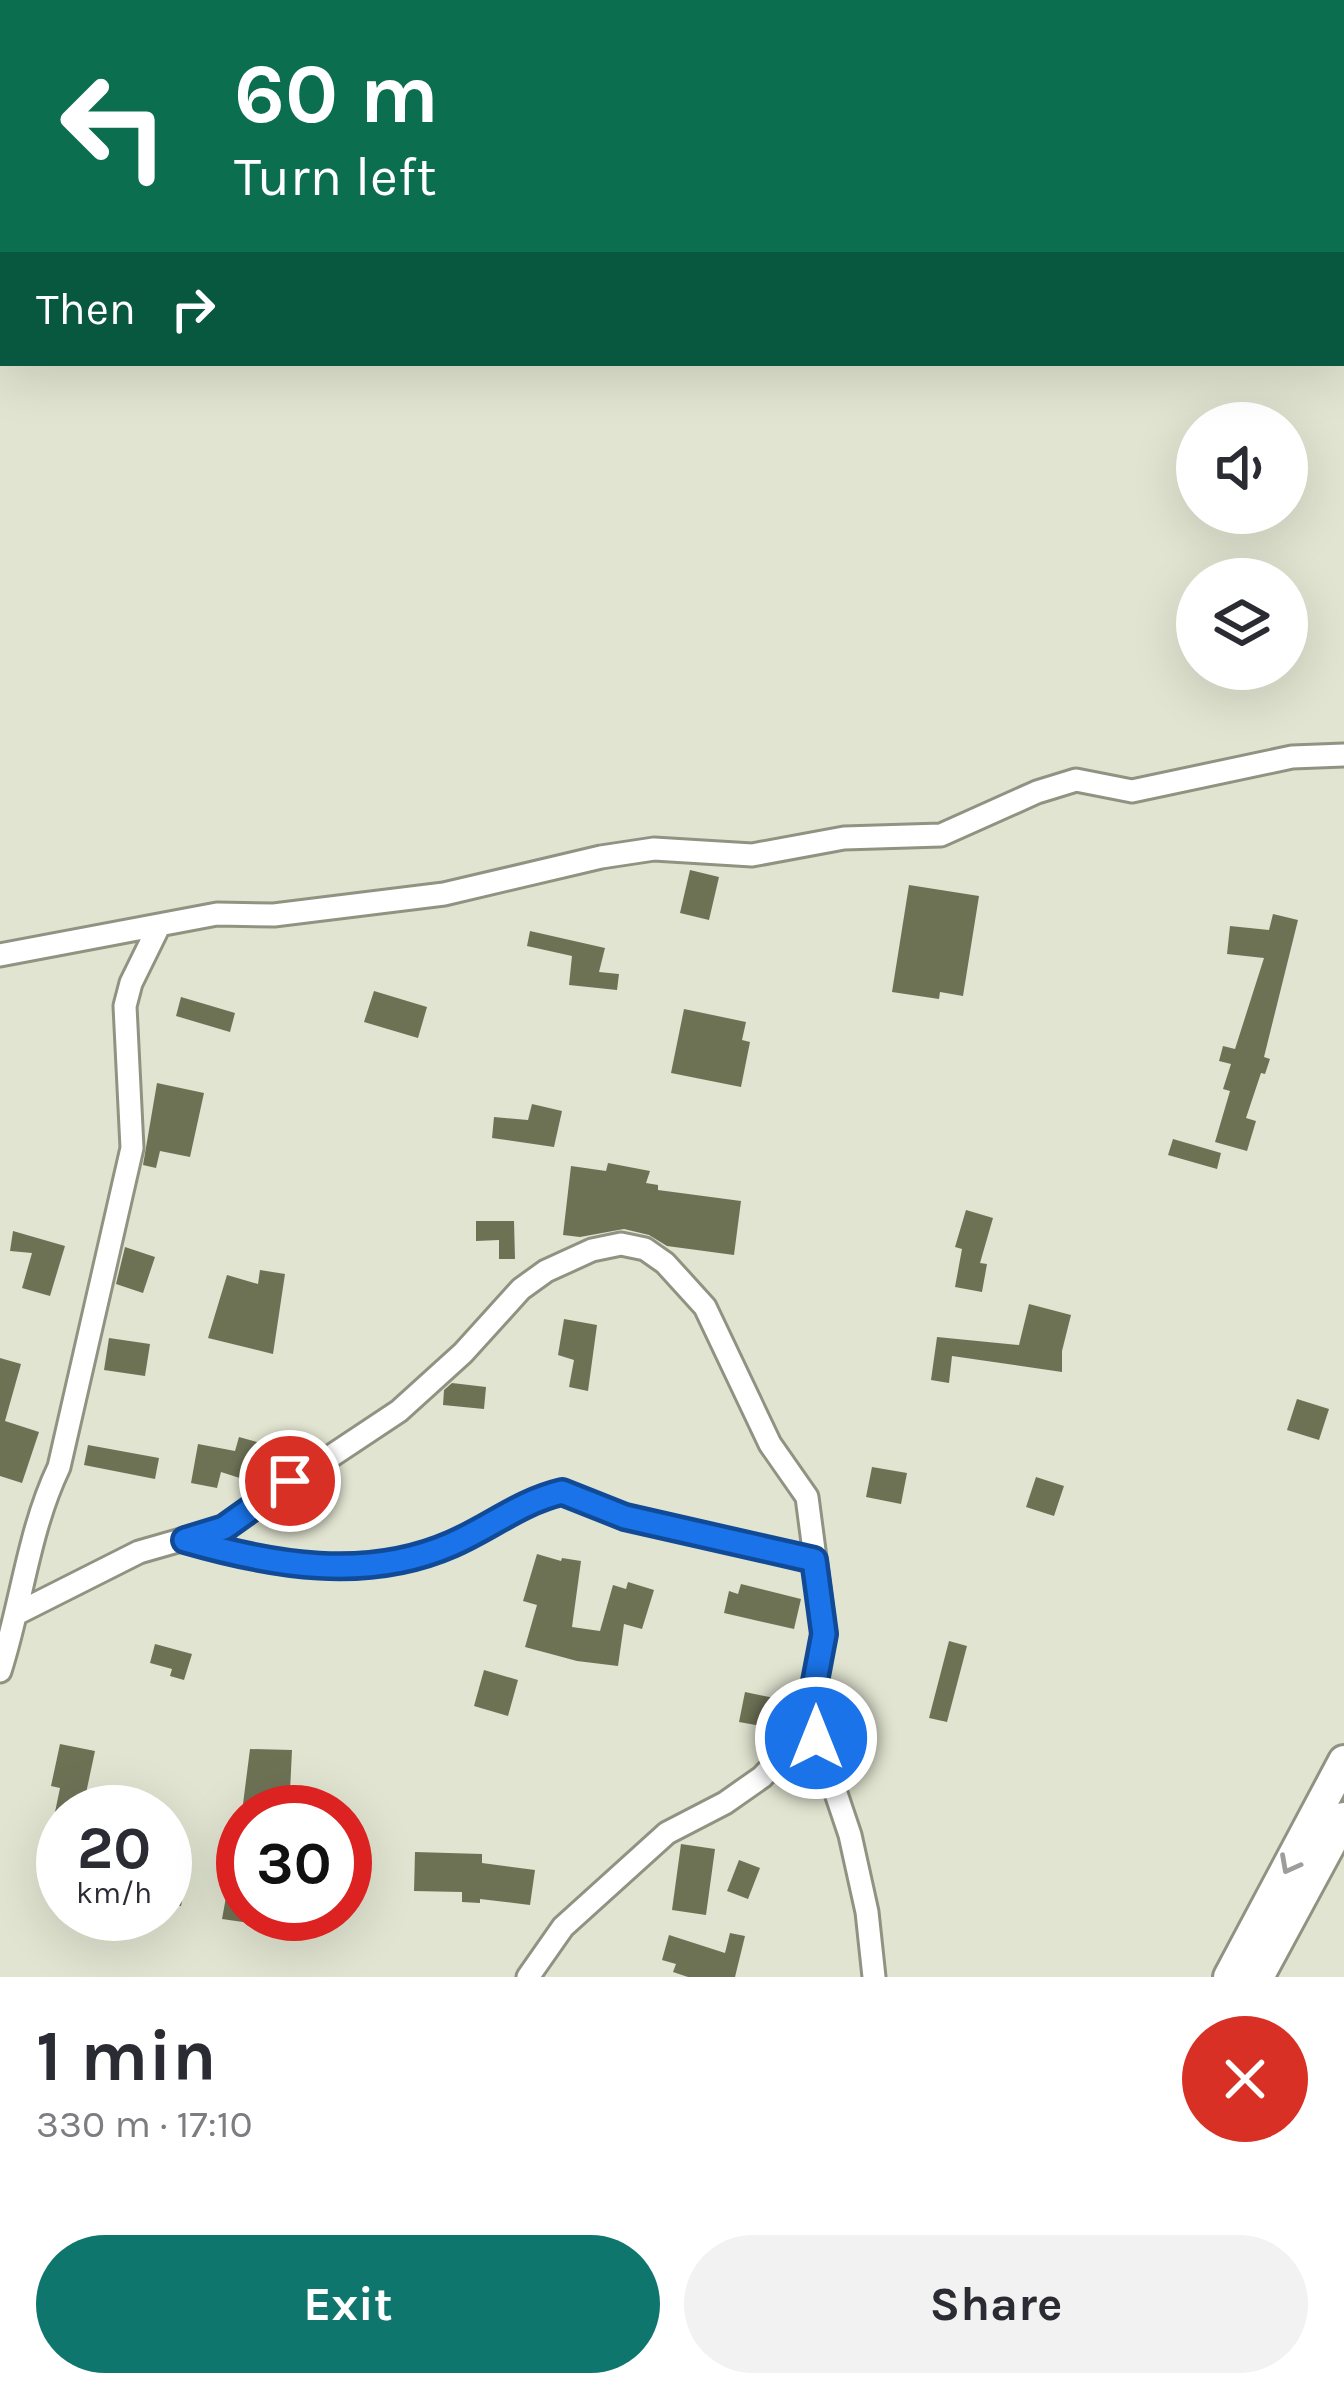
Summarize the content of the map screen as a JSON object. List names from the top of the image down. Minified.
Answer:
{"page":{"turn":["60 m","Turn left"],"then":"Then","speed":"20 km/h","limit":"30","heading":["1 min","330 m · 17:10"],"buttons":["Exit","Share"]}}
